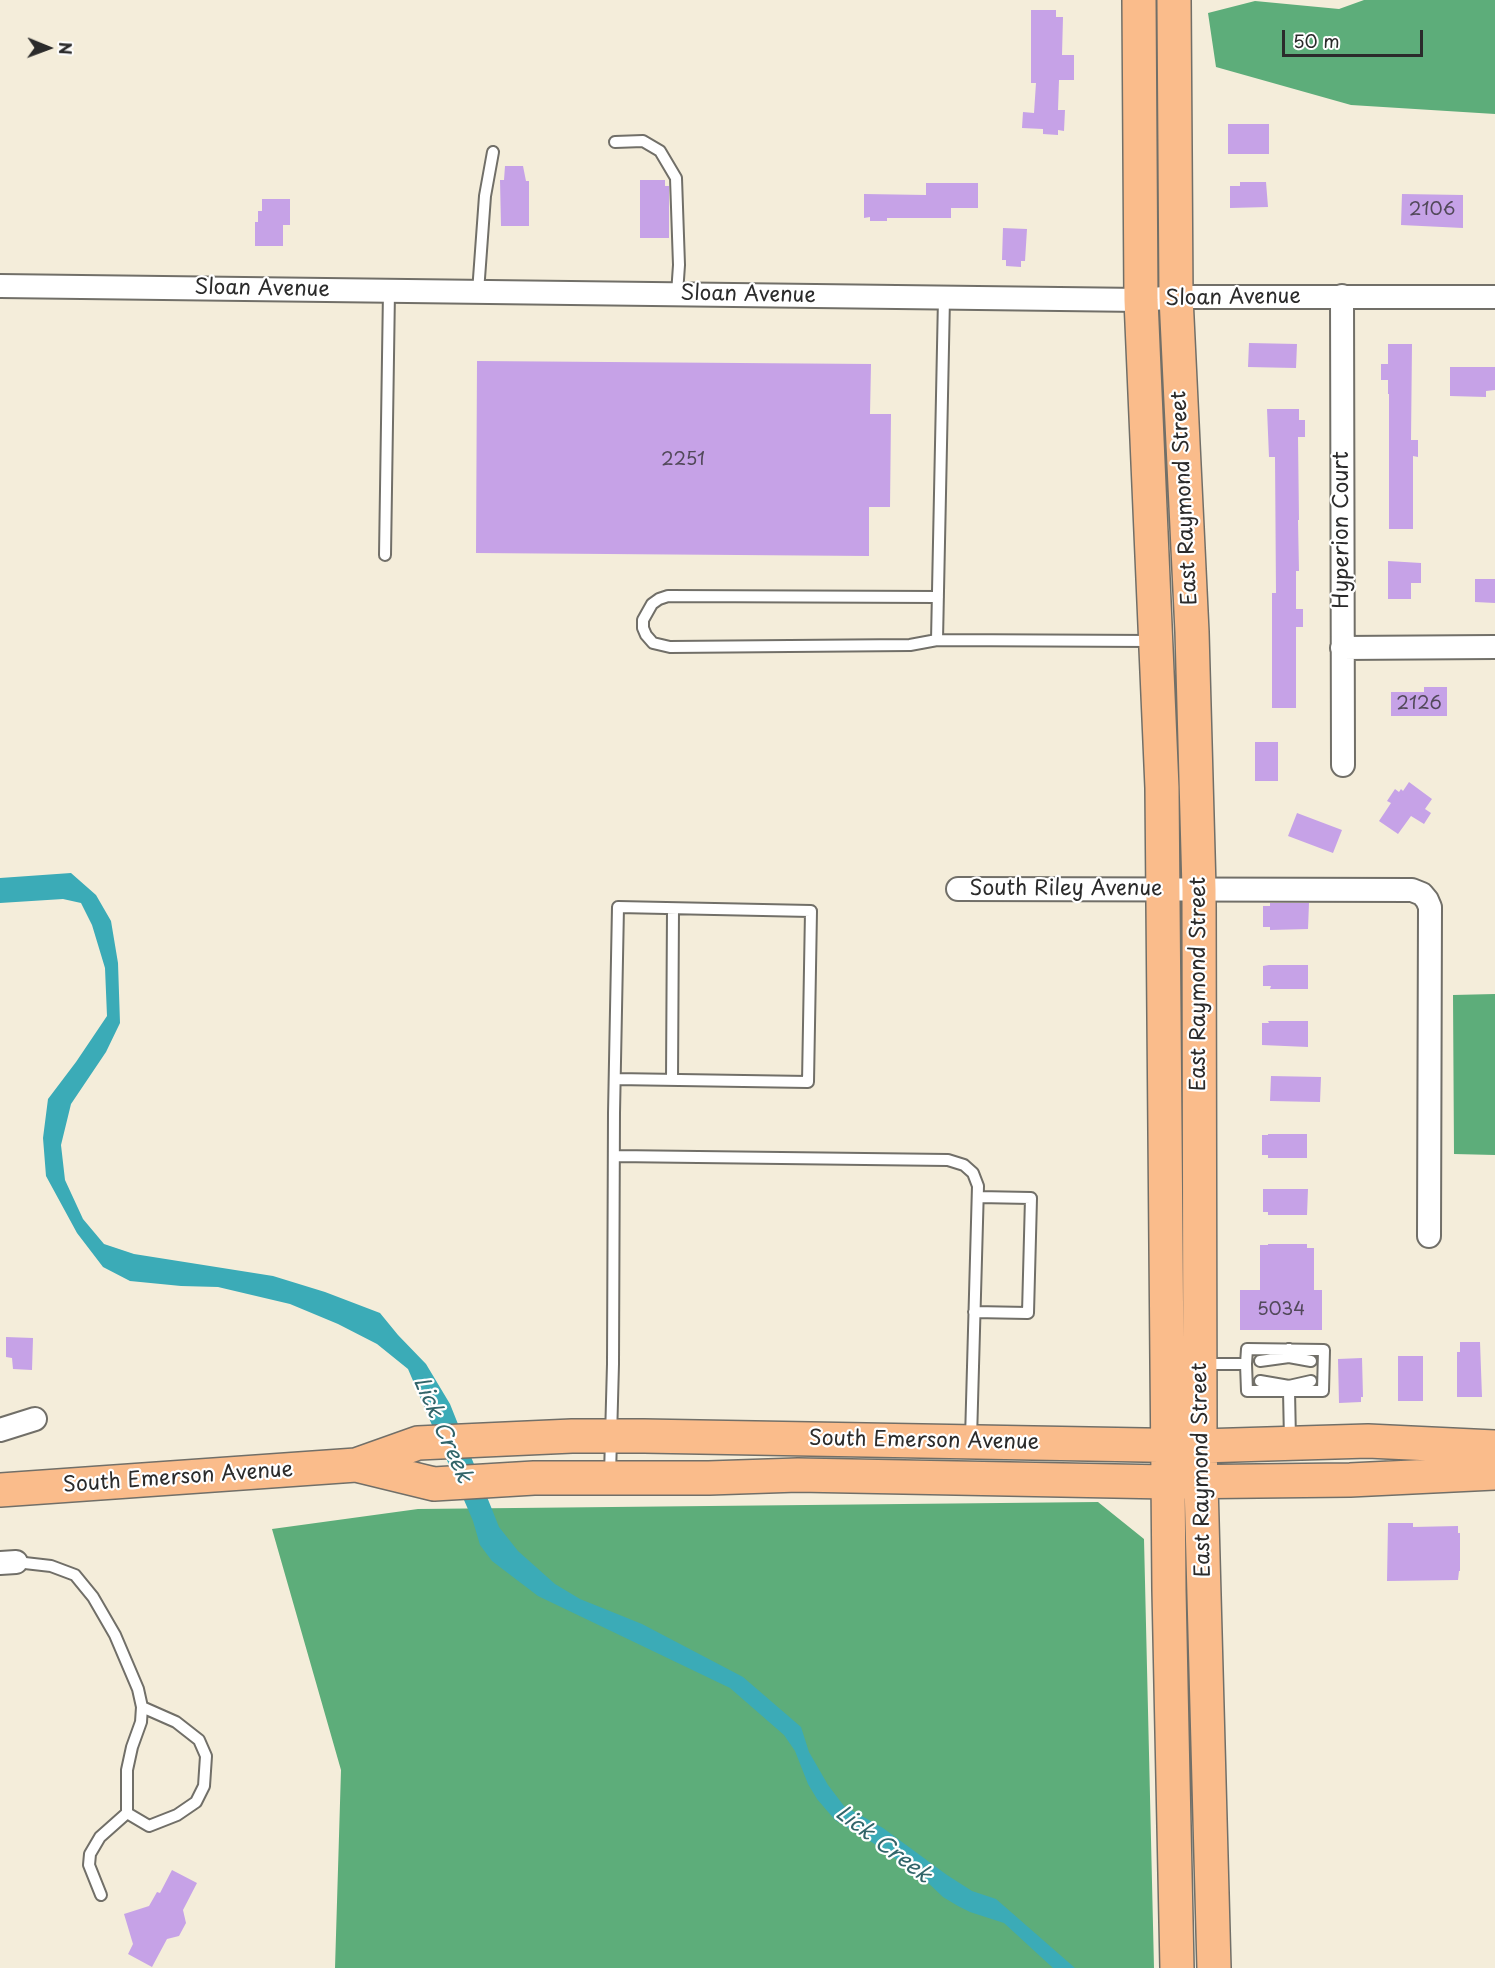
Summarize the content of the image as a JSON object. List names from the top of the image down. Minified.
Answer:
{"streets":{"main road":["East Raymond Street","South Emerson Avenue"],"street":["Sloan Avenue","Hyperion Court","South Riley Avenue"]},"crossings":[["Sloan Avenue","East Raymond Street"],["Sloan Avenue","Hyperion Court"],["East Raymond Street","South Riley Avenue"],["East Raymond Street","South Emerson Avenue"]],"water":["Lick Creek"],"house_numbers":["2106","2251","2126","5034"],"scale_bar":"50 m","north":"right"}
